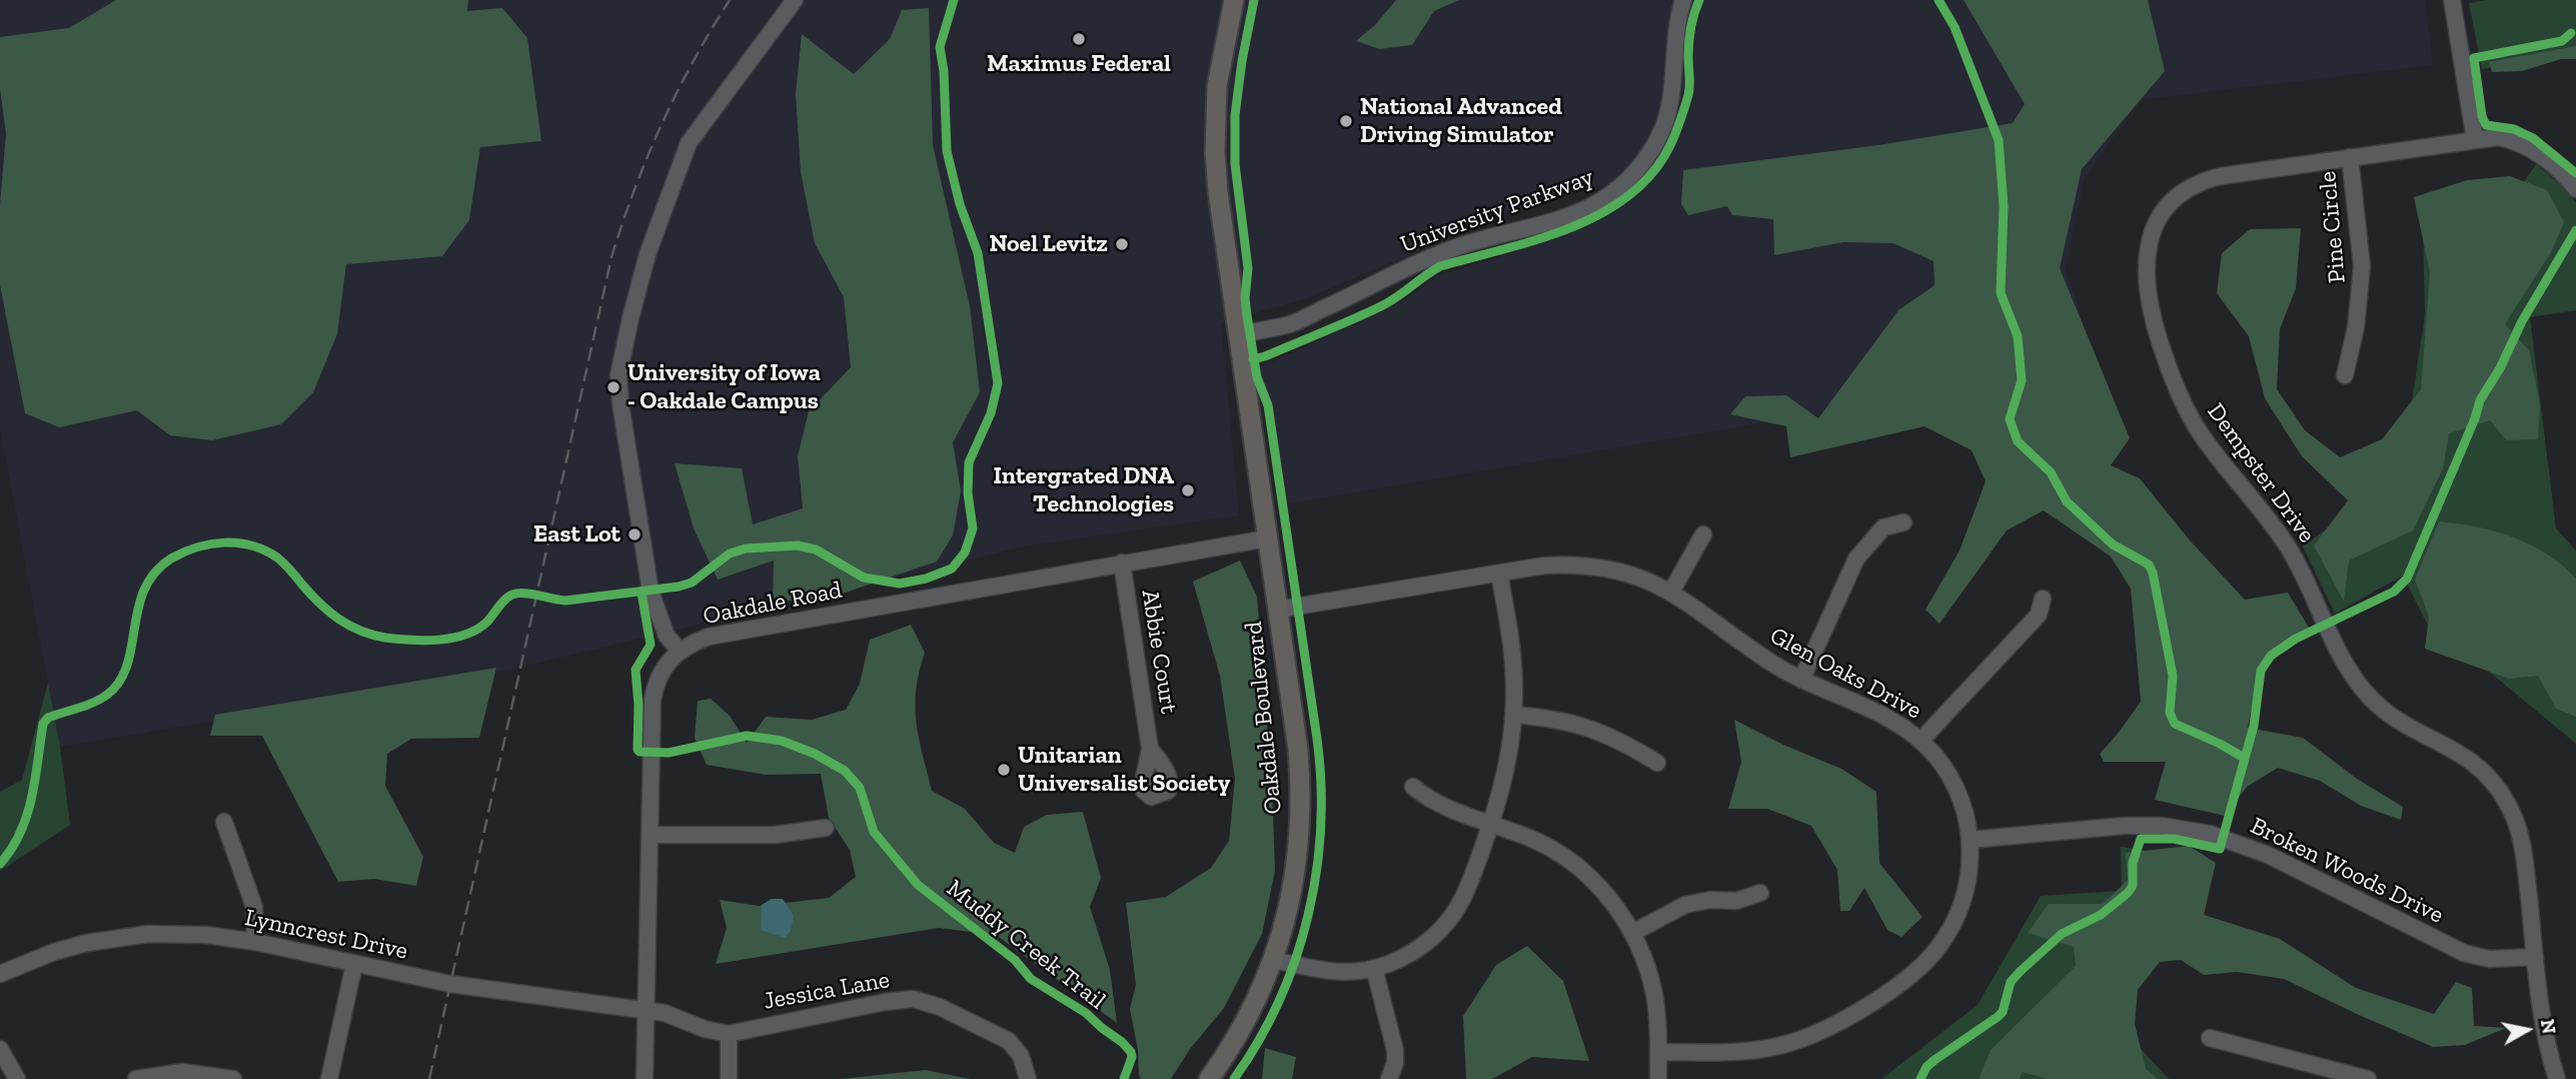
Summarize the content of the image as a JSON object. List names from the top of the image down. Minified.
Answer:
{"streets":{"main road":["Oakdale Boulevard"],"street":["University Parkway","Pine Circle","Dempster Drive","Oakdale Road","Abbie Court","Glen Oaks Drive","Broken Woods Drive","Lynncrest Drive","Jessica Lane"],"cycle path":["Muddy Creek Trail"]},"crossings":[["University Parkway","Oakdale Boulevard"],["Pine Circle","Dempster Drive"],["Dempster Drive","Broken Woods Drive"],["Oakdale Road","Abbie Court"],["Oakdale Road","Oakdale Boulevard"],["Oakdale Road","Lynncrest Drive"],["Oakdale Road","Jessica Lane"],["Glen Oaks Drive","Oakdale Boulevard"],["Glen Oaks Drive","Broken Woods Drive"],["Lynncrest Drive","Jessica Lane"]],"places":["Maximus Federal","National Advanced Driving Simulator","Noel Levitz","University of Iowa - Oakdale Campus","Intergrated DNA Technologies","East Lot","Unitarian Universalist Society"],"north":"right"}
